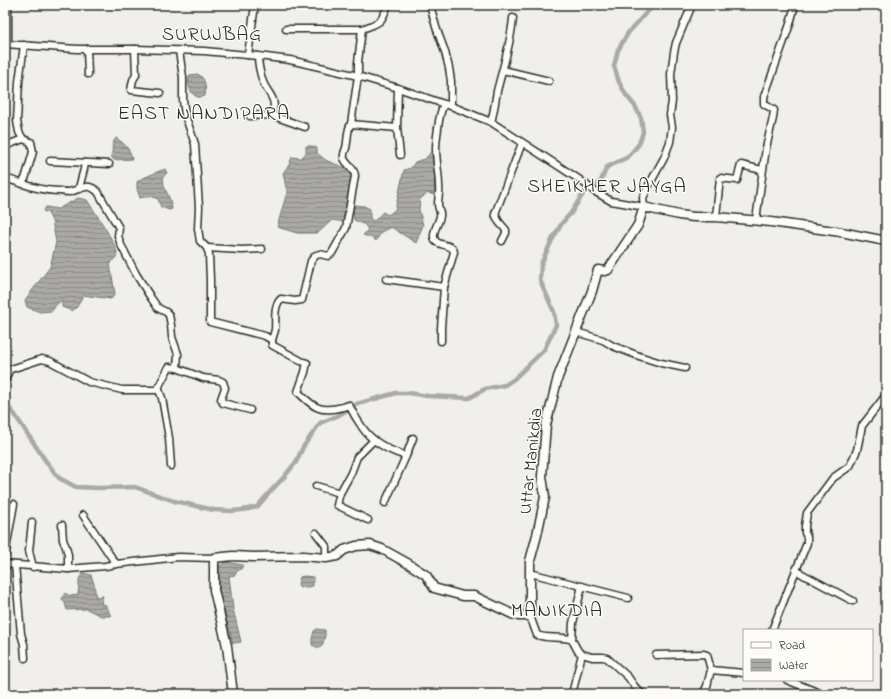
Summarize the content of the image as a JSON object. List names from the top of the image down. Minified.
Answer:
{"streets":{"main road":["Uttar Manikdia"]},"districts":["SURUJBAG","EAST NANDIPARA","SHEIKHER JAYGA","MANIKDIA"],"legend":["Road","Water"]}
